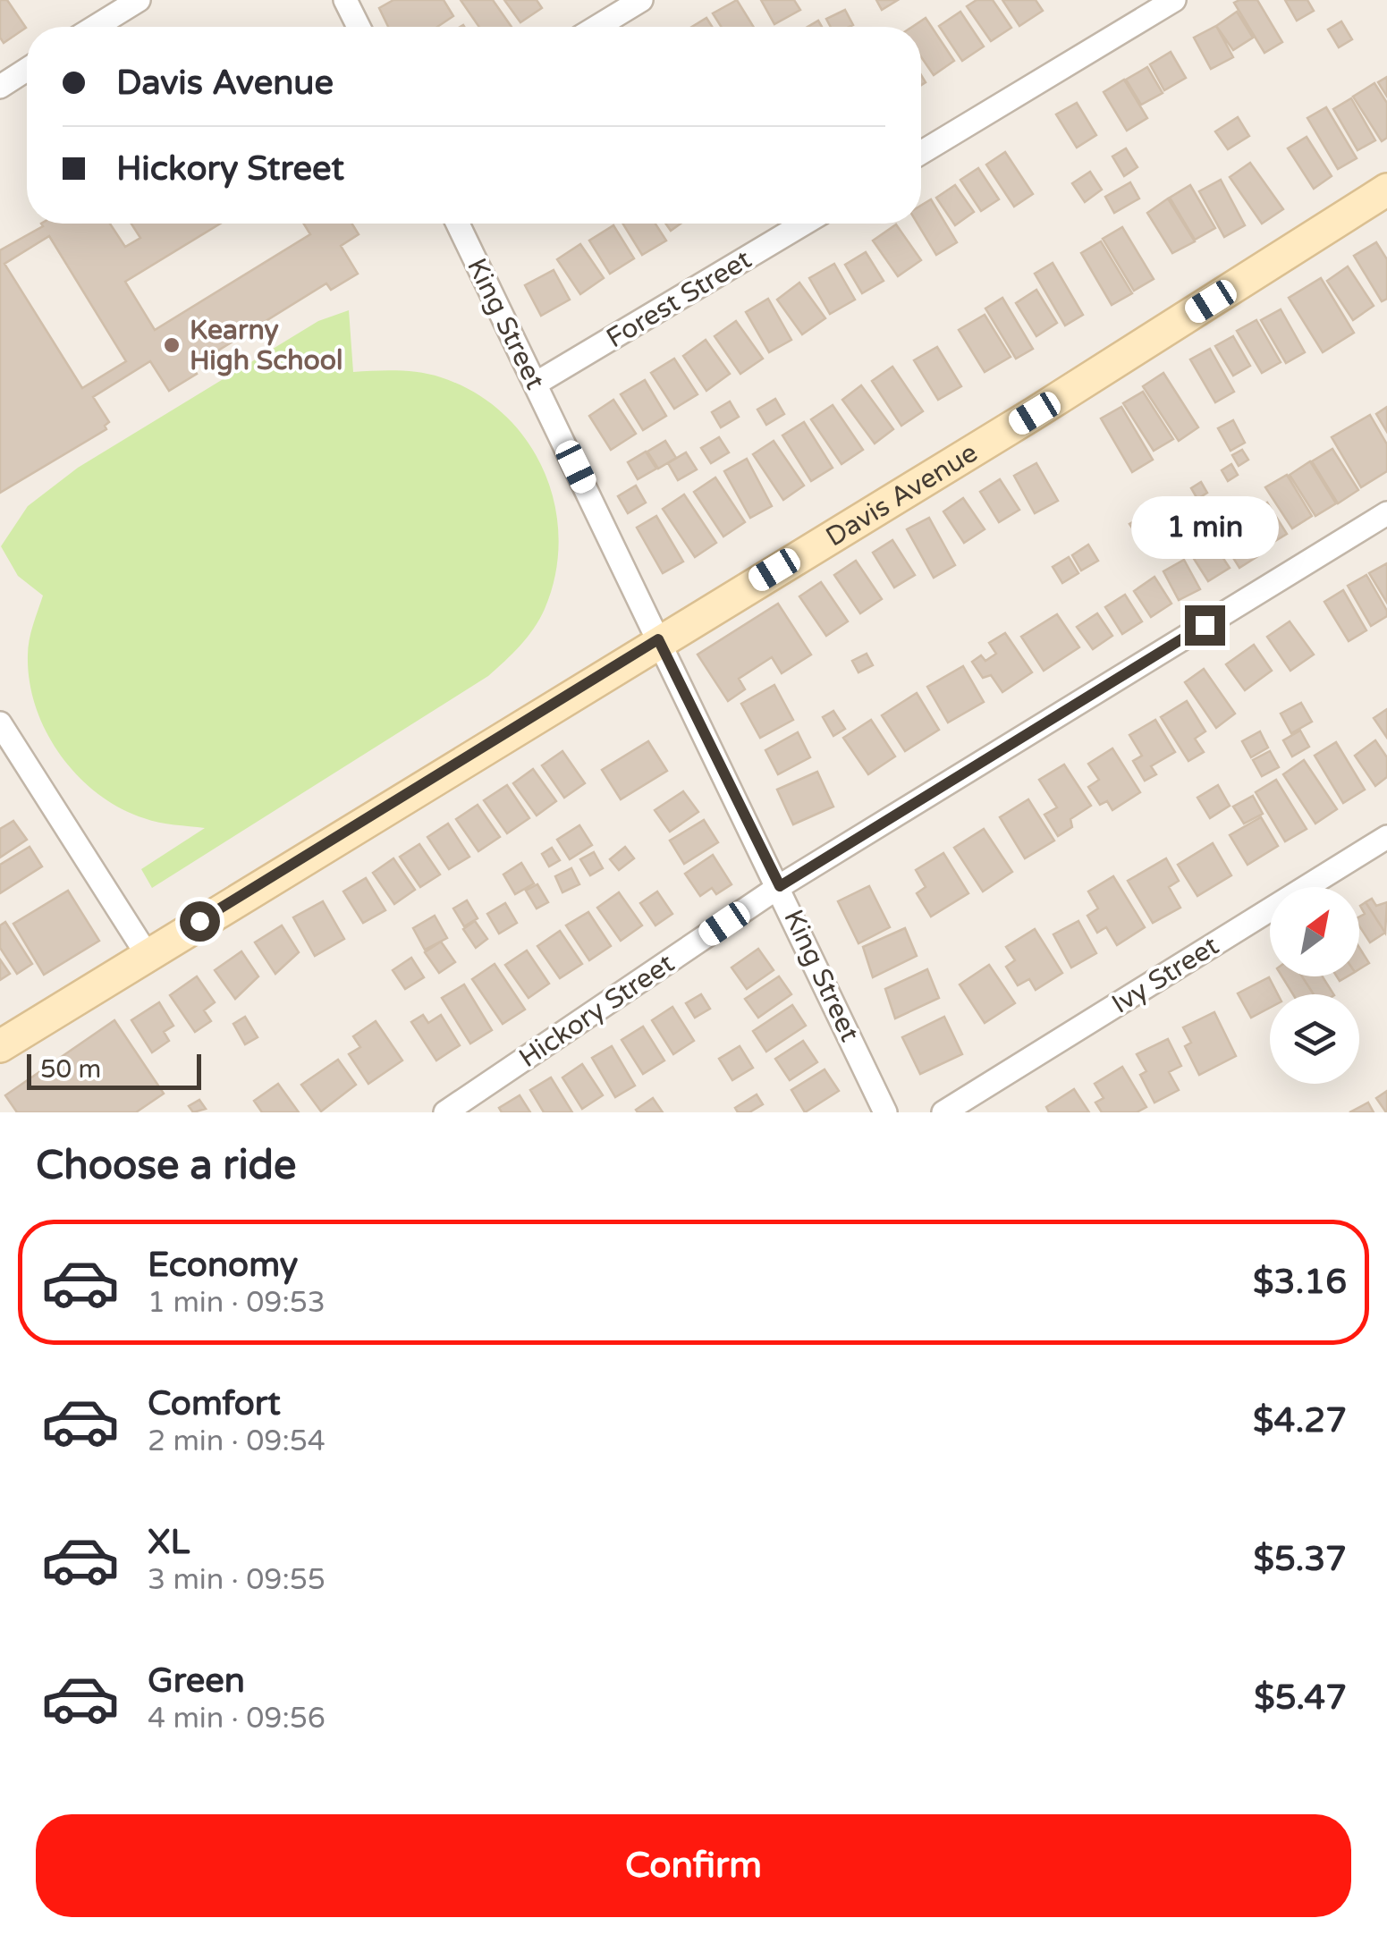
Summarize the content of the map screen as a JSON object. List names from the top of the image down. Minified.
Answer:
{"streets":{"street":["Forest Street","King Street","Davis Avenue","Ivy Street","Hickory Street"]},"crossings":[["Forest Street","King Street"],["King Street","Davis Avenue"],["King Street","Hickory Street"]],"places":["Kearny High School"],"scale_bar":"50 m","north":"top right","page":{"banner":["Davis Avenue","Hickory Street"],"bubble":"1 min","scale":"50 m","heading":"Choose a ride","list":[{"name":"Economy","note":"1 min · 09:53","value":"$3.16"},{"name":"Comfort","note":"2 min · 09:54","value":"$4.27"},{"name":"XL","note":"3 min · 09:55","value":"$5.37"},{"name":"Green","note":"4 min · 09:56","value":"$5.47"}],"buttons":"Confirm"}}
